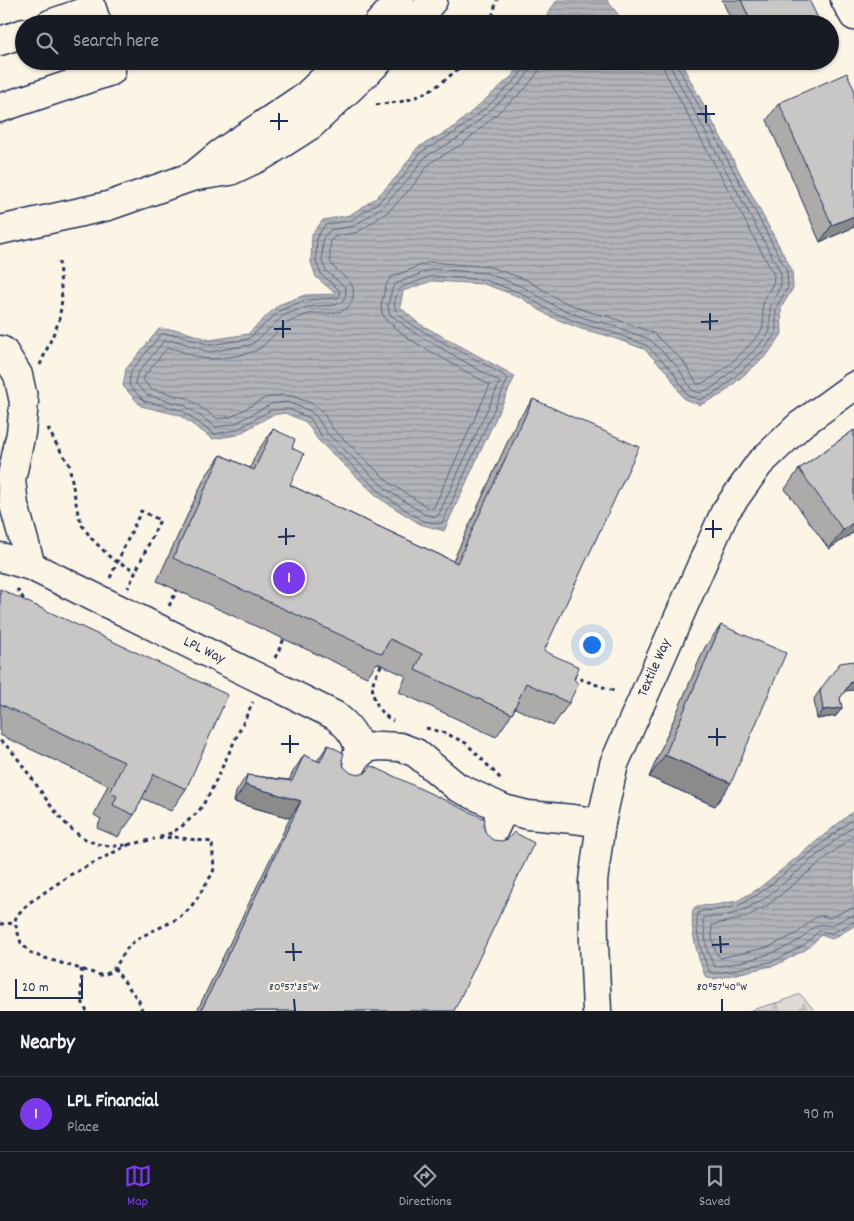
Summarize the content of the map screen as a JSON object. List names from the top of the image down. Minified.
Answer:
{"streets":{"street":["LPL Way","Textile Way"]},"scale_bar":"20 m","page":{"search":"Search here","pins":"1","scale":"20 m","heading":"Nearby","list":[{"mark":"1","name":"LPL Financial","note":"Place","value":"90 m"}],"nav":["Map","Directions","Saved"]},"coordinates":["80°57'35\"W","80°57'40\"W"]}
